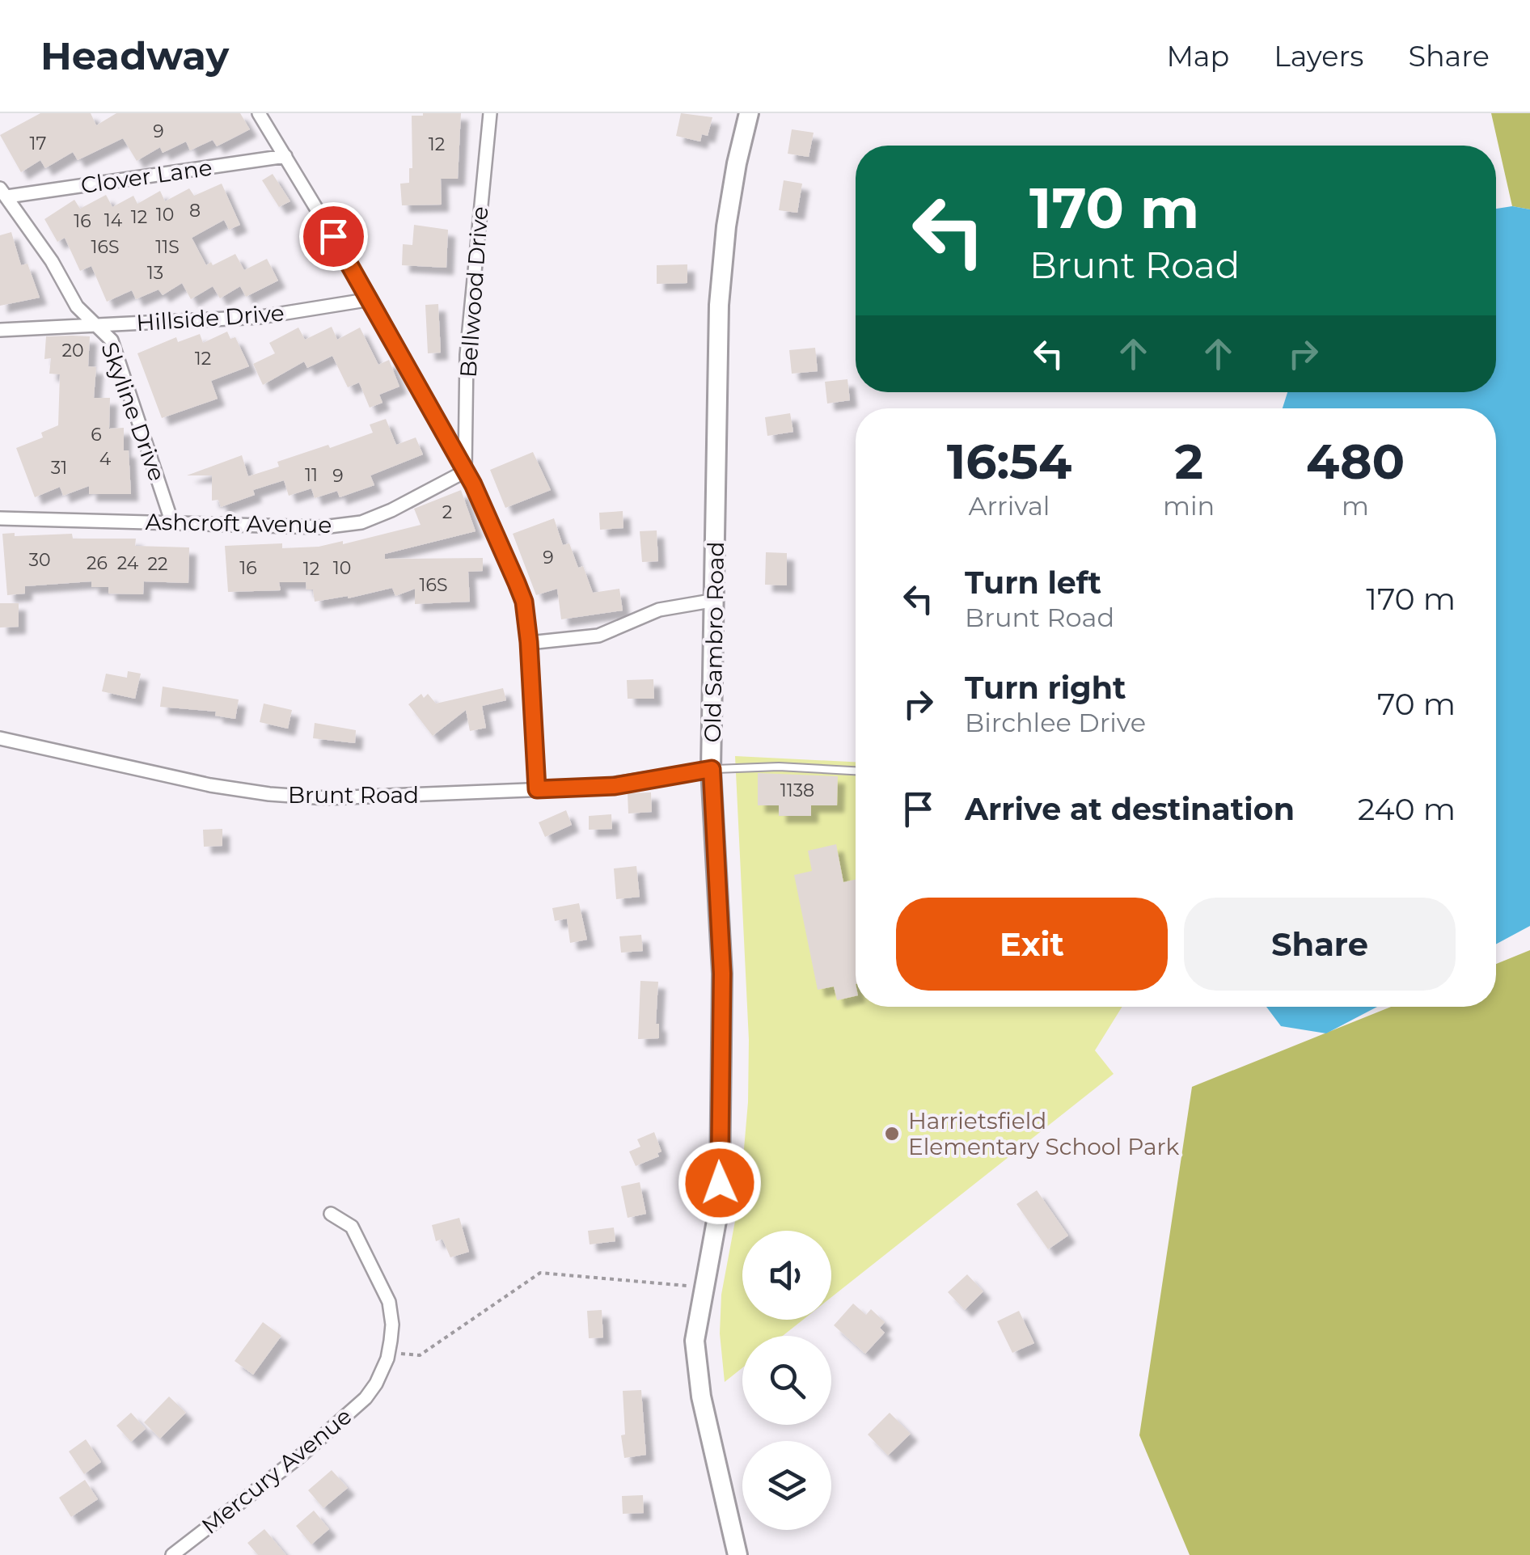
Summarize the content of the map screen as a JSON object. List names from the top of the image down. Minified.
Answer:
{"streets":{"main road":["Old Sambro Road"],"street":["Clover Lane","Bellwood Drive","Hillside Drive","Skyline Drive","Ashcroft Avenue","Brunt Road","Mercury Avenue"]},"crossings":[["Clover Lane","Skyline Drive"],["Bellwood Drive","Ashcroft Avenue"],["Hillside Drive","Skyline Drive"],["Skyline Drive","Ashcroft Avenue"],["Old Sambro Road","Brunt Road"]],"places":["Harrietsfield Elementary School Park"],"house_numbers":["9","17","12","8","10","12","14","16","16S","11S","13","20","12","6","4","31","11","9","2","9","30","26","24","22","16","10","12","16S","1138"],"page":{"header":"Headway","nav":["Map","Layers","Share"],"turn":["170 m","Brunt Road"],"eta":["16:54","Arrival","2","min","480","m"],"list":[{"name":"Turn left","note":"Brunt Road","value":"170 m"},{"name":"Turn right","note":"Birchlee Drive","value":"70 m"},{"name":"Arrive at destination","value":"240 m"}],"buttons":["Exit","Share"]}}
